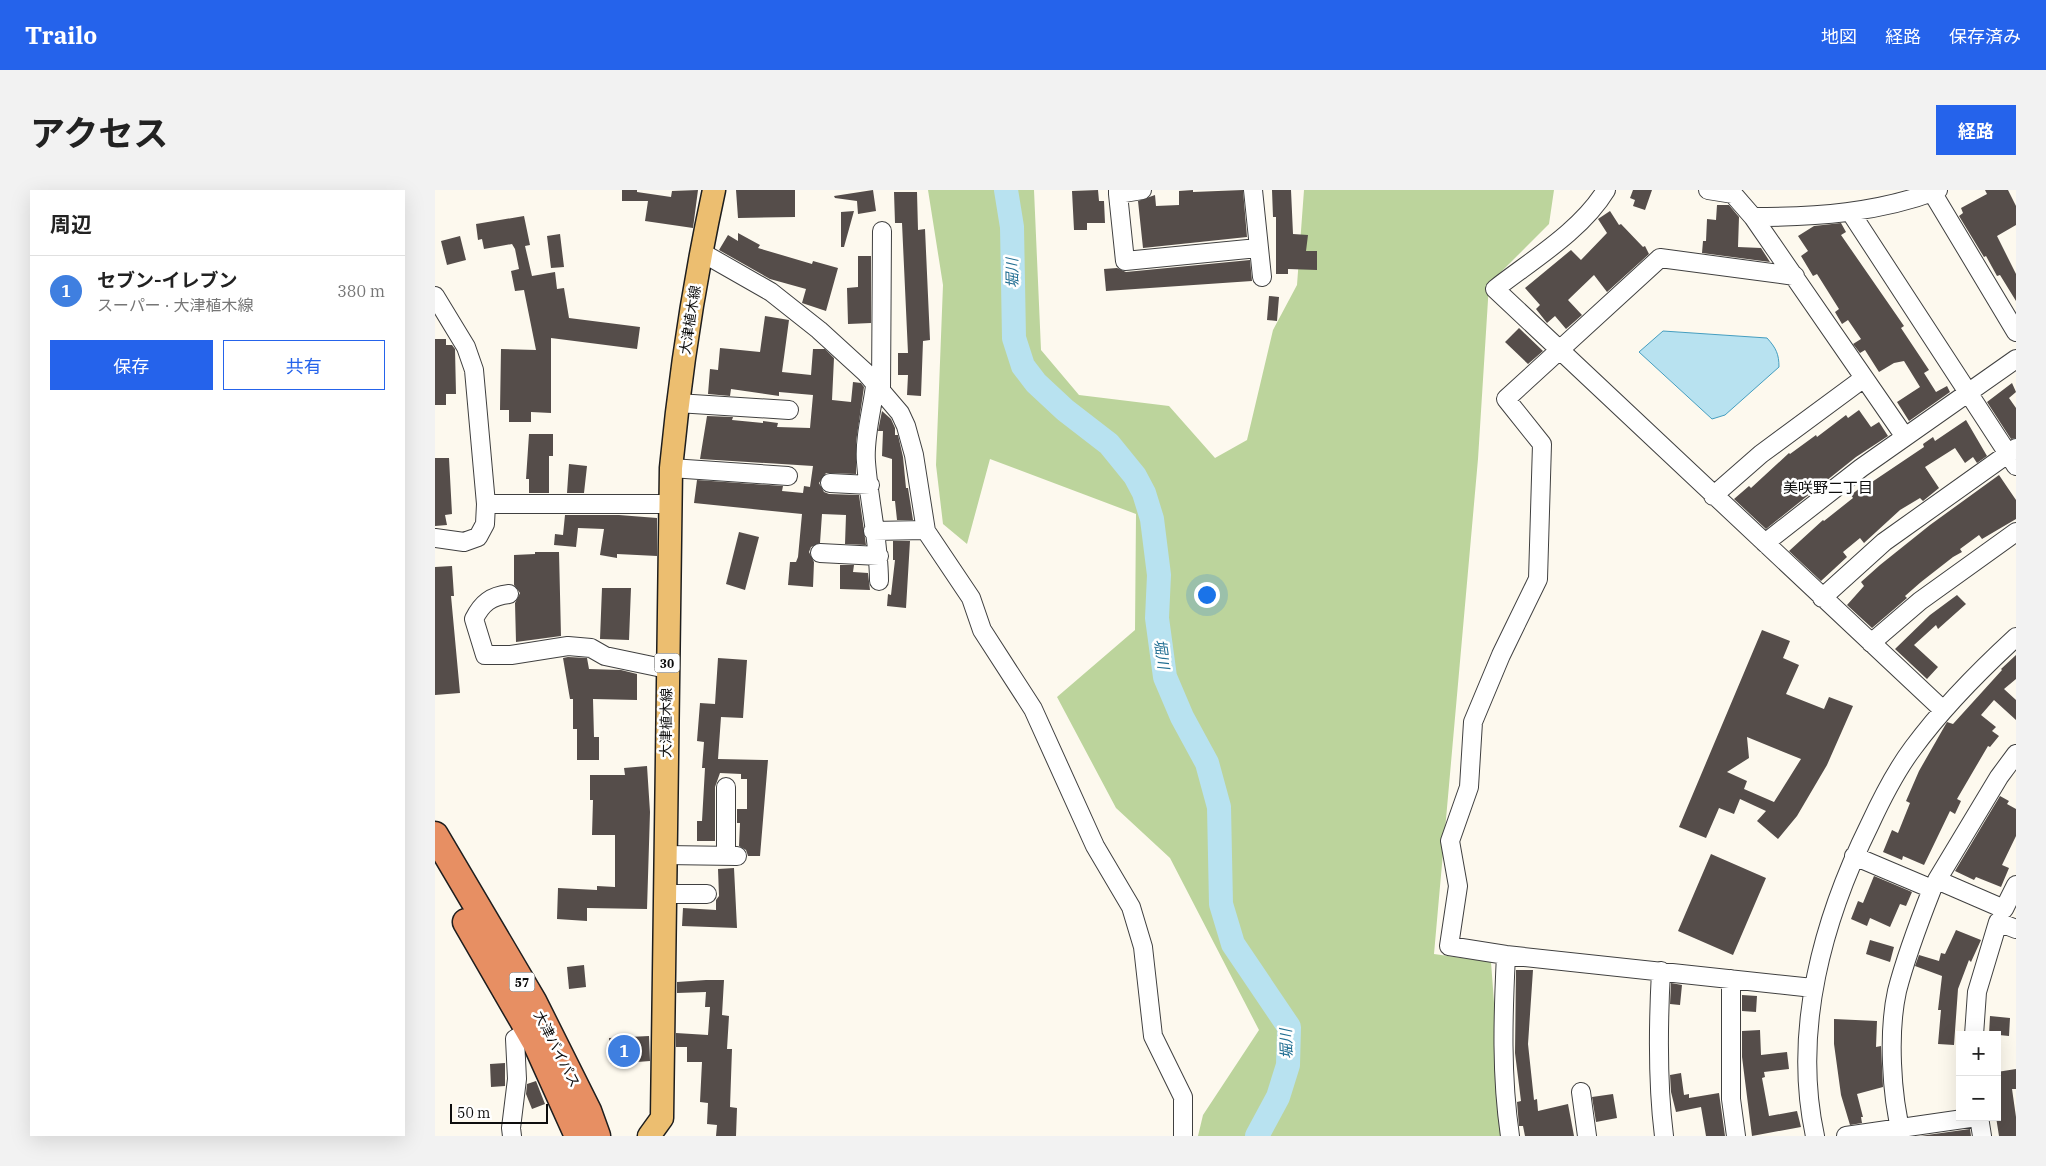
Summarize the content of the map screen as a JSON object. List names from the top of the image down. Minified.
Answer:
{"streets":{"highway":["57","大津バイパス"],"main road":["大津植木線","30"]},"districts":["美咲野二丁目"],"water":["堀川"],"scale_bar":"50 m","page":{"header":"Trailo","nav":["地図","経路","保存済み"],"title":"アクセス","buttons":["経路",["保存","共有"]],"heading":"周辺","list":[{"mark":"1","name":"セブン-イレブン","note":"スーパー · 大津植木線","value":"380 m"}],"map_buttons":["+","−"],"pins":"1","scale":"50 m"}}
